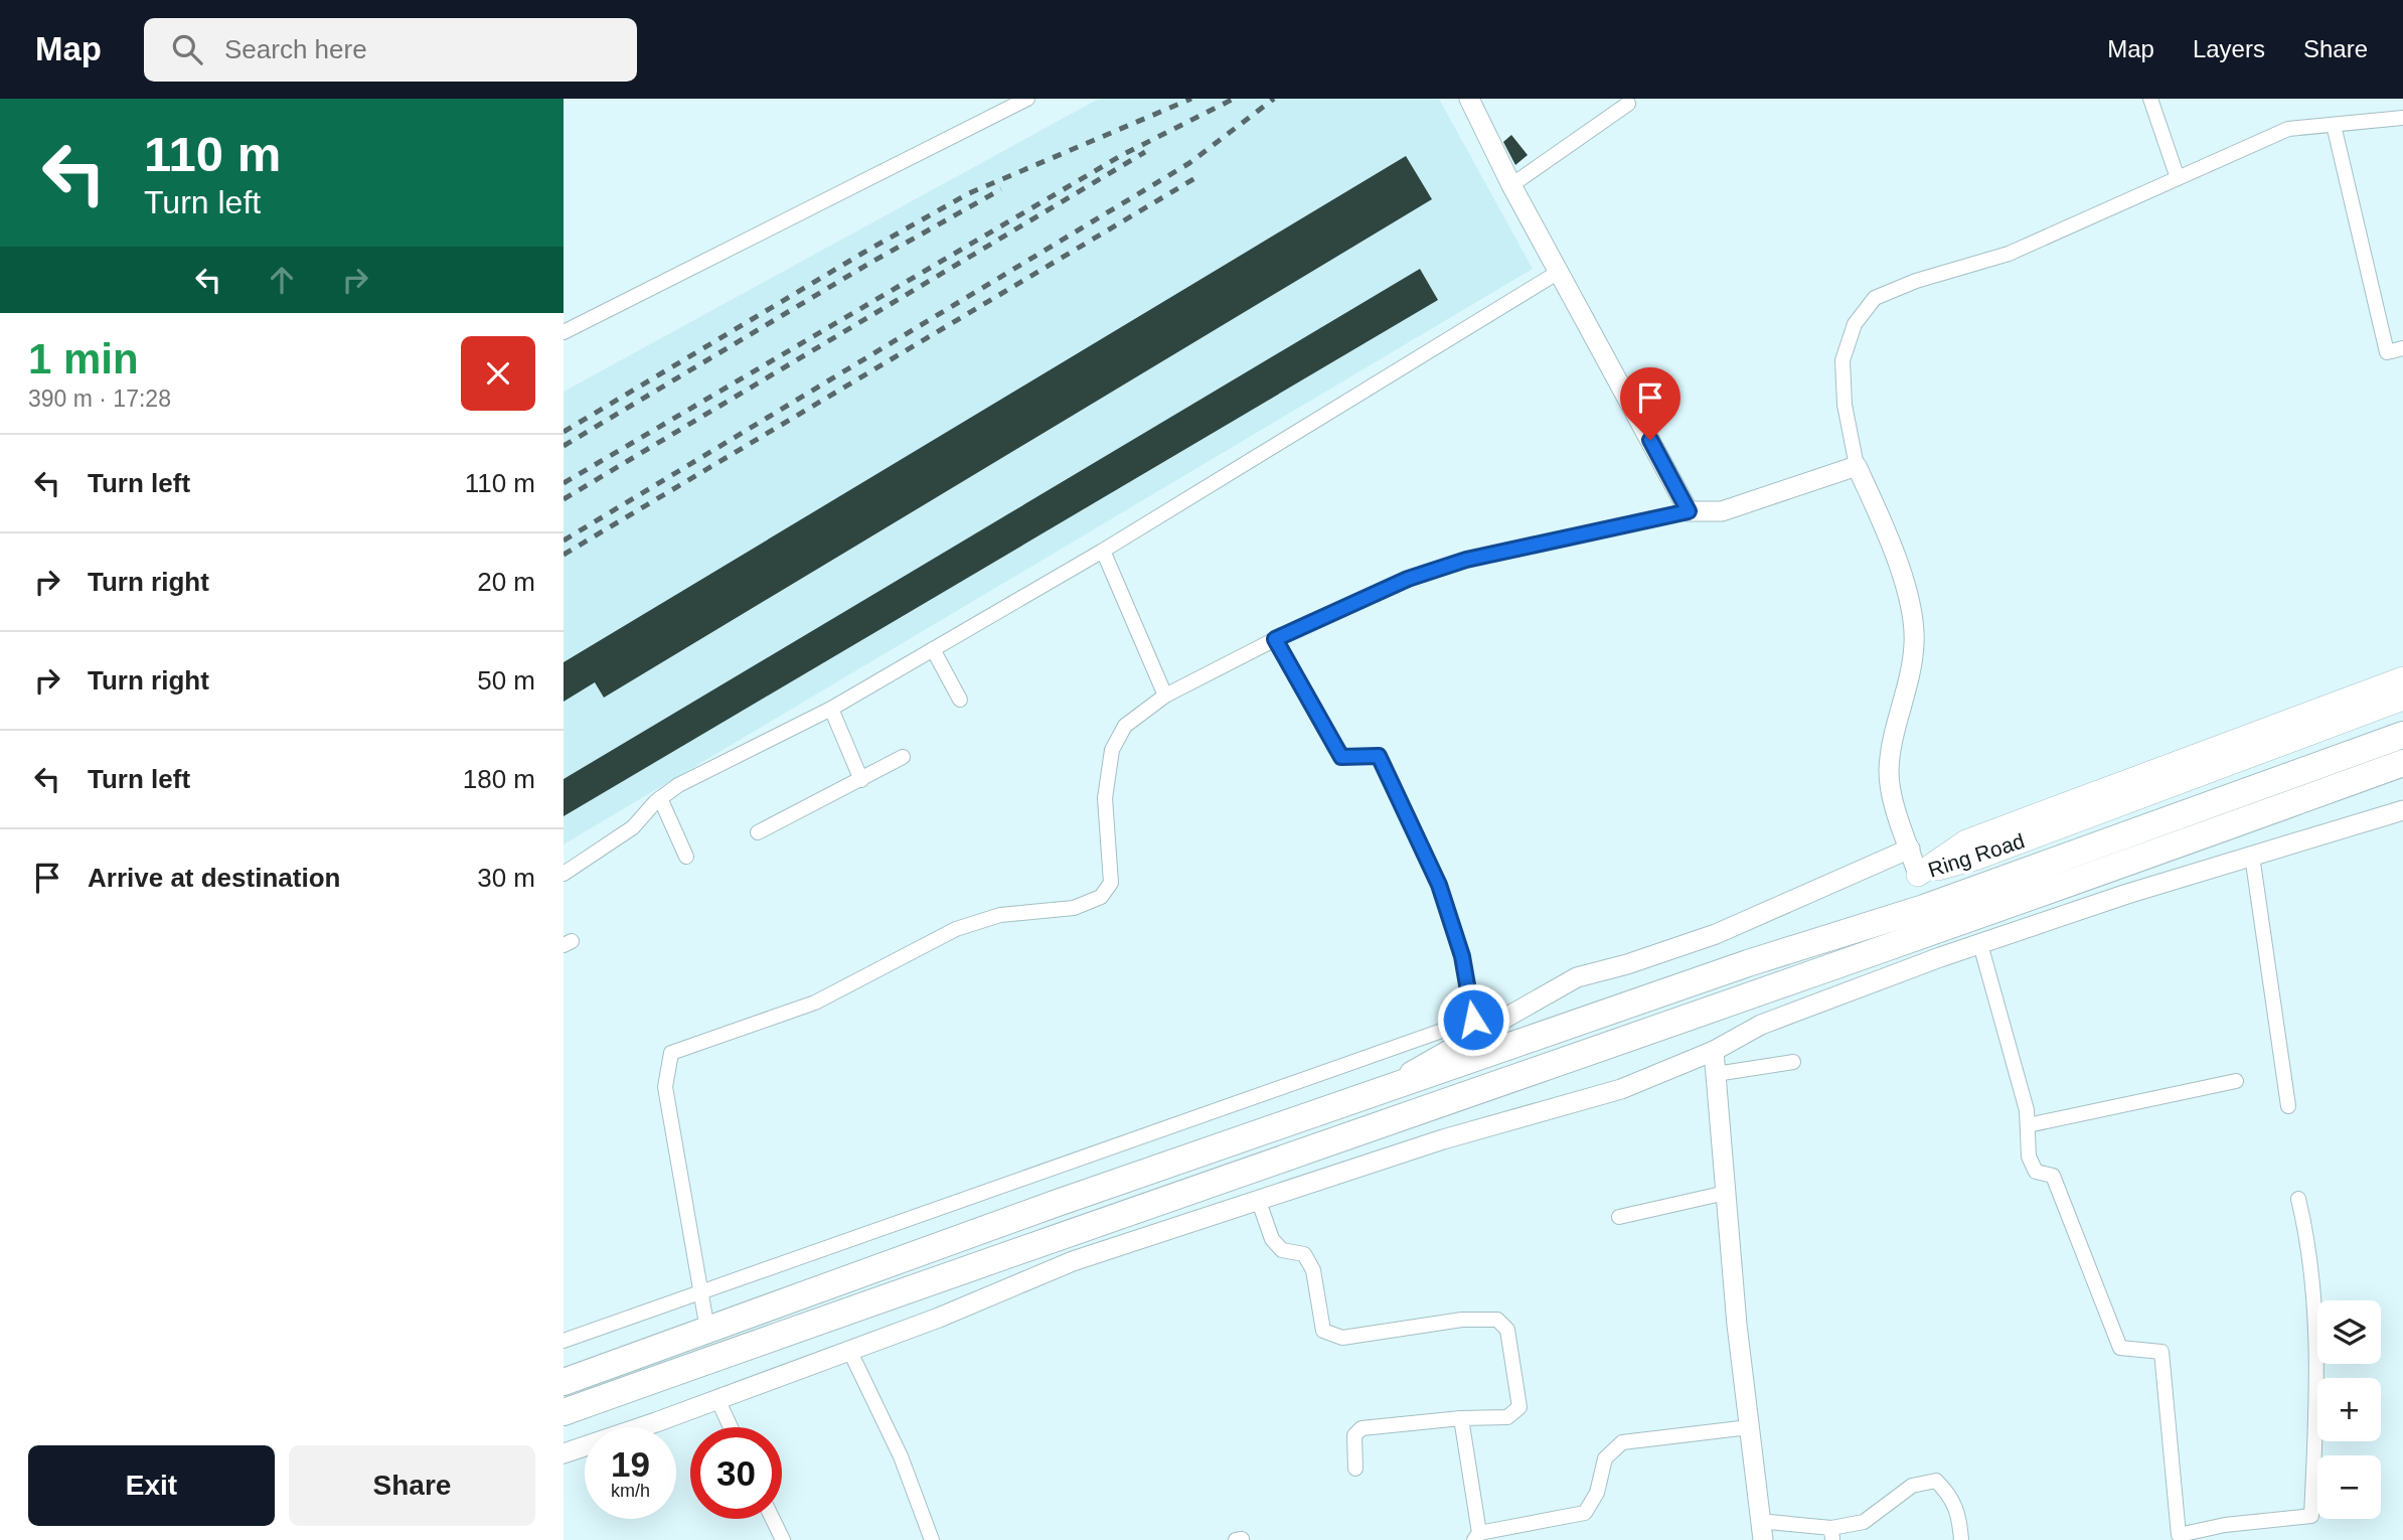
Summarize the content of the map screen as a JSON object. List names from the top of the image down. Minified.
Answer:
{"streets":{"main road":["Ring Road"]},"page":{"header":"Map","search":"Search here","nav":["Map","Layers","Share"],"turn":["110 m","Turn left"],"heading":["1 min","390 m · 17:28"],"list":[{"name":"Turn left","value":"110 m"},{"name":"Turn right","value":"20 m"},{"name":"Turn right","value":"50 m"},{"name":"Turn left","value":"180 m"},{"name":"Arrive at destination","value":"30 m"}],"map_buttons":["+","−"],"speed":"19 km/h","limit":"30","buttons":["Exit","Share"]}}
